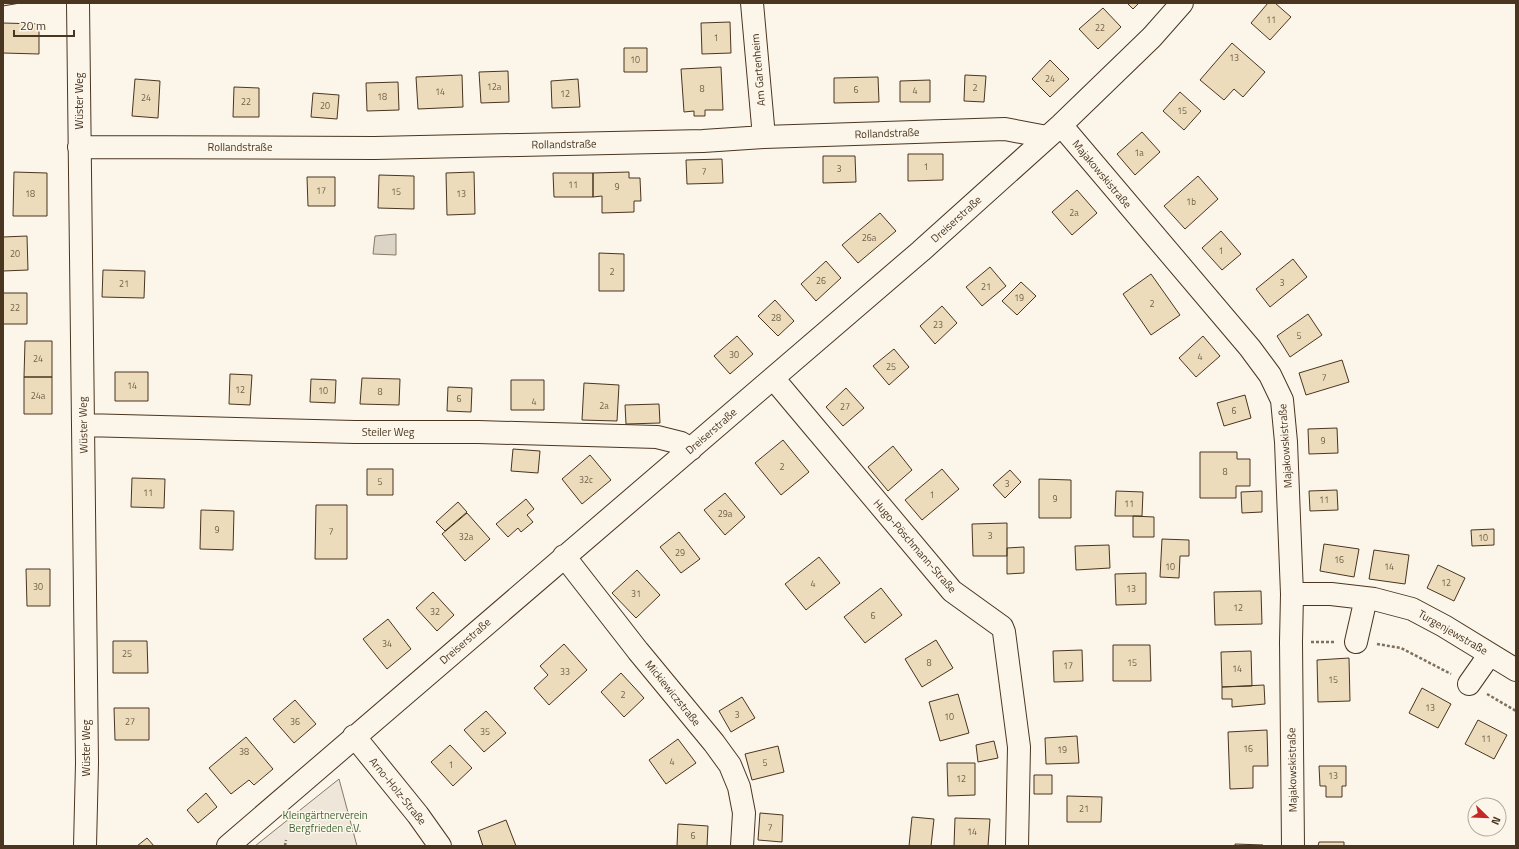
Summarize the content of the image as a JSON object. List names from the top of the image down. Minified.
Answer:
{"streets":{"street":["Am Gartenheim","Wüster Weg","Rollandstraße","Majakowskistraße","Dreiserstraße","Steiler Weg","Hugo-Pöschmann-Straße","Turgenjewstraße","Mickiewiczstraße","Arno-Holz-Straße"]},"crossings":[["Am Gartenheim","Rollandstraße"],["Wüster Weg","Rollandstraße"],["Wüster Weg","Steiler Weg"],["Rollandstraße","Majakowskistraße"],["Rollandstraße","Dreiserstraße"],["Majakowskistraße","Dreiserstraße"],["Majakowskistraße","Turgenjewstraße"],["Dreiserstraße","Steiler Weg"],["Dreiserstraße","Hugo-Pöschmann-Straße"],["Dreiserstraße","Mickiewiczstraße"],["Dreiserstraße","Arno-Holz-Straße"]],"parks":["Kleingärtnerverein Bergfrieden e.V."],"house_numbers":["11","22","1","13","10","24","12a","2","8","6","4","14","12","18","24","22","20","15","1a","1","3","7","11","9","17","15","18","13","1b","2a","26a","1","20","2","26","3","21","21","19","2","22","28","23","5","30","4","24","25","7","14","12","10","8","24a","6","4","2a","27","6","9","2","8","32c","5","3","11","1","9","11","11","29a","9","7","3","32a","10","29","16","10","14","12","4","30","13","31","12","32","6","34","25","8","15","17","14","33","15","2","13","3","10","27","36","35","11","16","19","38","4","5","1","13","12","21","7","14","6"],"scale_bar":"20 m","north":"bottom right"}
